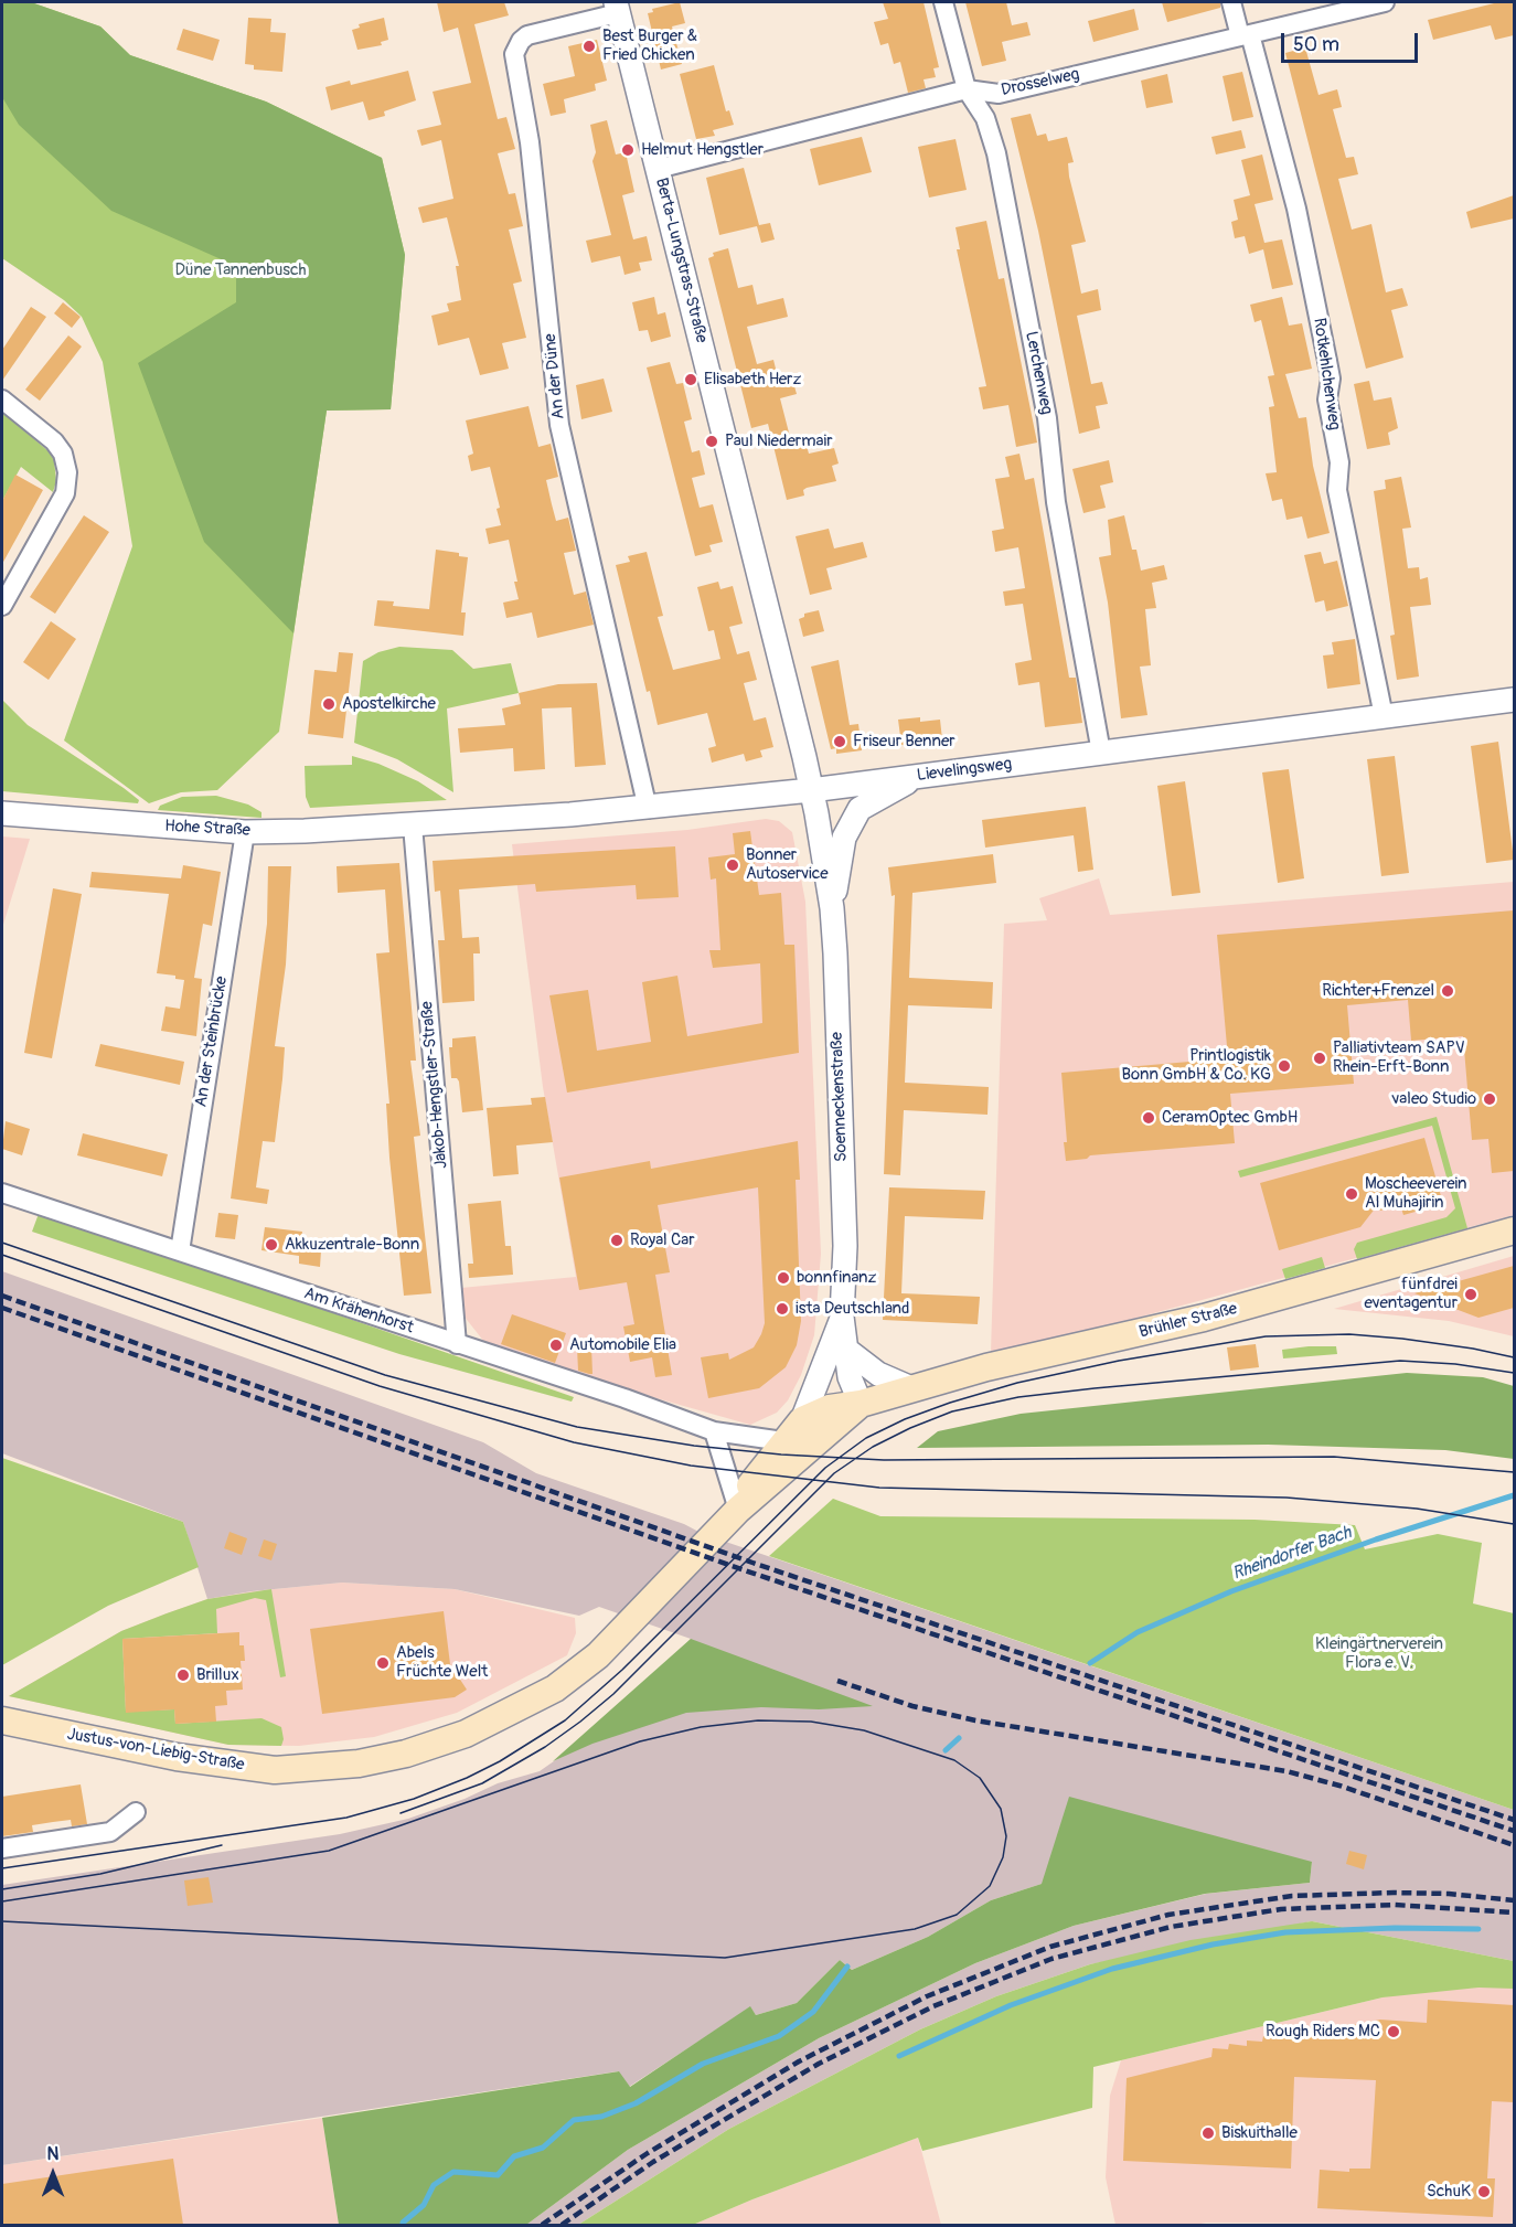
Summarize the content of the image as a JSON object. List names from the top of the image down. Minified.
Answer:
{"streets":{"main road":["Brühler Straße","Justus-von-Liebig-Straße"],"street":["Drosselweg","Berta-Lungstras-Straße","Lerchenweg","Rotkehlchenweg","An der Düne","Lievelingsweg","Hohe Straße","An der Steinbrücke","Jakob-Hengstler-Straße","Soenneckenstraße","Am Krähenhorst"]},"crossings":[["Drosselweg","Berta-Lungstras-Straße"],["Drosselweg","Lerchenweg"],["Drosselweg","Rotkehlchenweg"],["Berta-Lungstras-Straße","An der Düne"],["Berta-Lungstras-Straße","Lievelingsweg"],["Berta-Lungstras-Straße","Soenneckenstraße"],["Lerchenweg","Lievelingsweg"],["Rotkehlchenweg","Lievelingsweg"],["An der Düne","Lievelingsweg"],["Lievelingsweg","Hohe Straße"],["Lievelingsweg","Jakob-Hengstler-Straße"],["Lievelingsweg","Soenneckenstraße"],["Hohe Straße","An der Steinbrücke"],["Hohe Straße","Jakob-Hengstler-Straße"],["An der Steinbrücke","Am Krähenhorst"],["Jakob-Hengstler-Straße","Am Krähenhorst"],["Soenneckenstraße","Brühler Straße"],["Soenneckenstraße","Justus-von-Liebig-Straße"],["Am Krähenhorst","Justus-von-Liebig-Straße"],["Brühler Straße","Justus-von-Liebig-Straße"]],"water":["Rheindorfer Bach"],"parks":["Düne Tannenbusch","Kleingärtnerverein Flora e. V."],"places":["Best Burger & Fried Chicken","Helmut Hengstler","Elisabeth Herz","Paul Niedermair","Apostelkirche","Friseur Benner","Bonner Autoservice","Richter+Frenzel","Palliativteam SAPV Rhein-Erft-Bonn","Printlogistik Bonn GmbH & Co. KG","valeo Studio","CeramOptec GmbH","Moscheeverein Al Muhajirin","Royal Car","Akkuzentrale-Bonn","bonnfinanz","fünfdrei eventagentur","ista Deutschland","Automobile Elia","Abels Früchte Welt","Brillux","Rough Riders MC","Biskuithalle","SchuK"],"scale_bar":"50 m","north":"top"}
